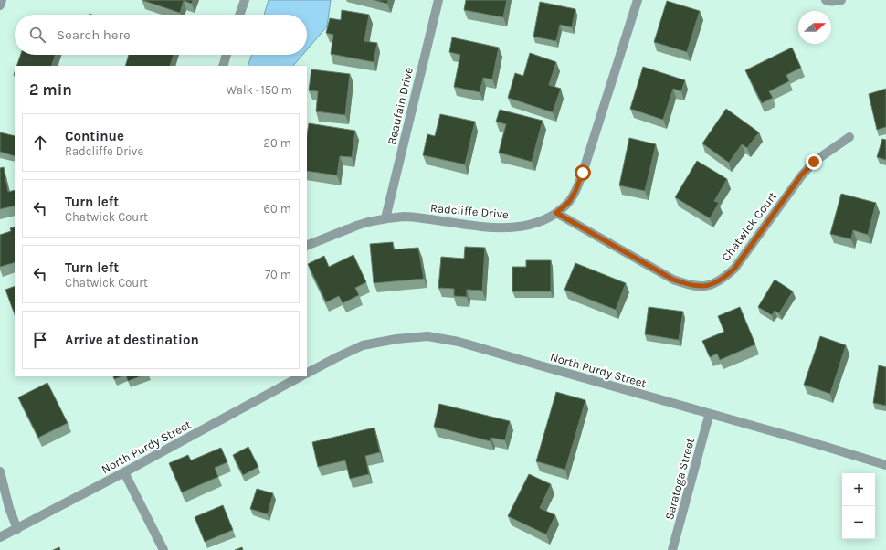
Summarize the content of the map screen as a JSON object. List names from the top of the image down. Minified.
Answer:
{"streets":{"street":["Beaufain Drive","Radcliffe Drive","Chatwick Court","North Purdy Street","Saratoga Street"]},"crossings":[["Beaufain Drive","Radcliffe Drive"],["Radcliffe Drive","Chatwick Court"],["North Purdy Street","Saratoga Street"]],"north":"right","page":{"search":"Search here","heading":["2 min","Walk · 150 m"],"list":[["Continue","Radcliffe Drive","20 m"],["Turn left","Chatwick Court","60 m"],["Turn left","Chatwick Court","70 m"],"Arrive at destination"],"map_buttons":["+","−"]}}
